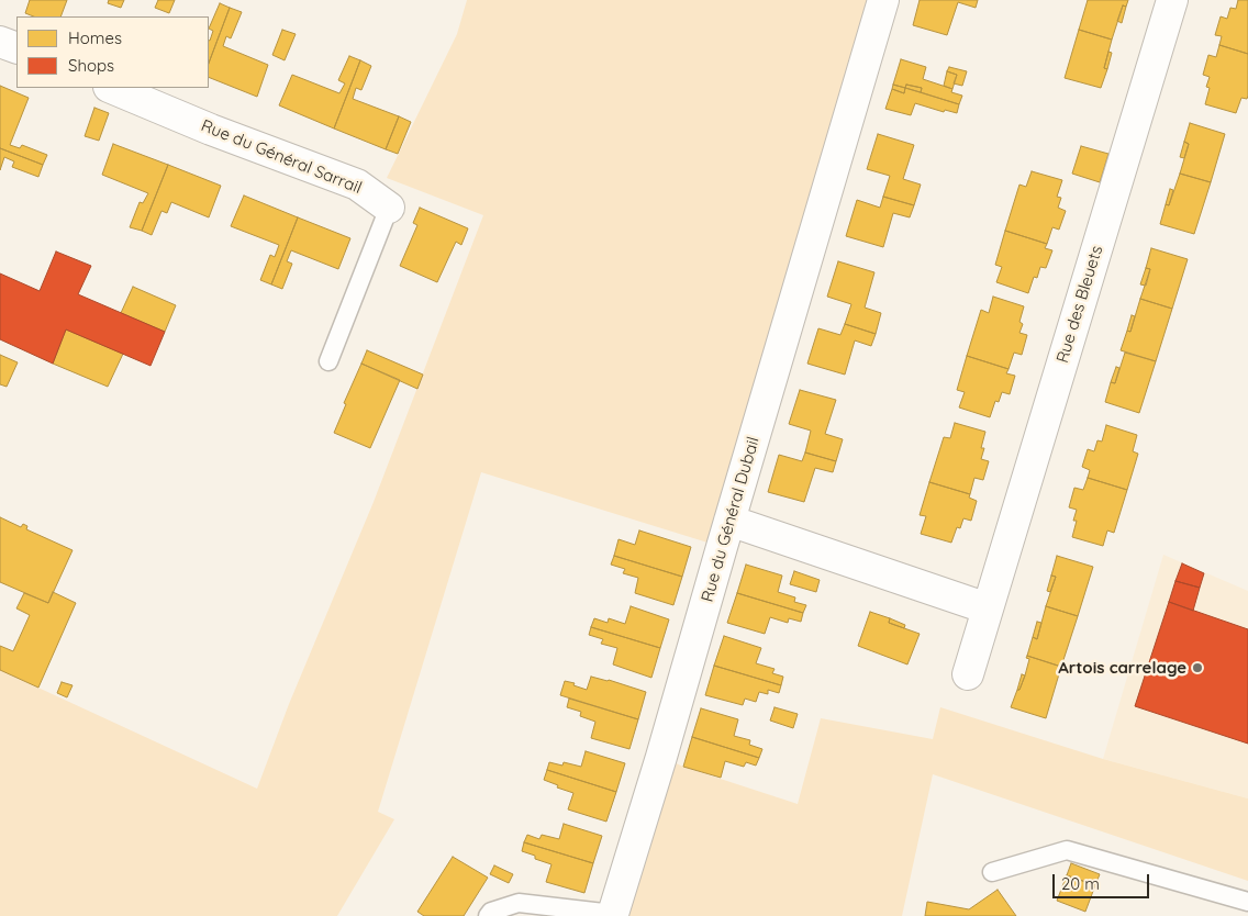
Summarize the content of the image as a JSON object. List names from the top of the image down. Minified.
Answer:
{"streets":{"street":["Rue du Général Sarrail","Rue des Bleuets","Rue du Général Dubail"]},"places":["Artois carrelage"],"legend":["Homes","Shops"],"scale_bar":"20 m"}
